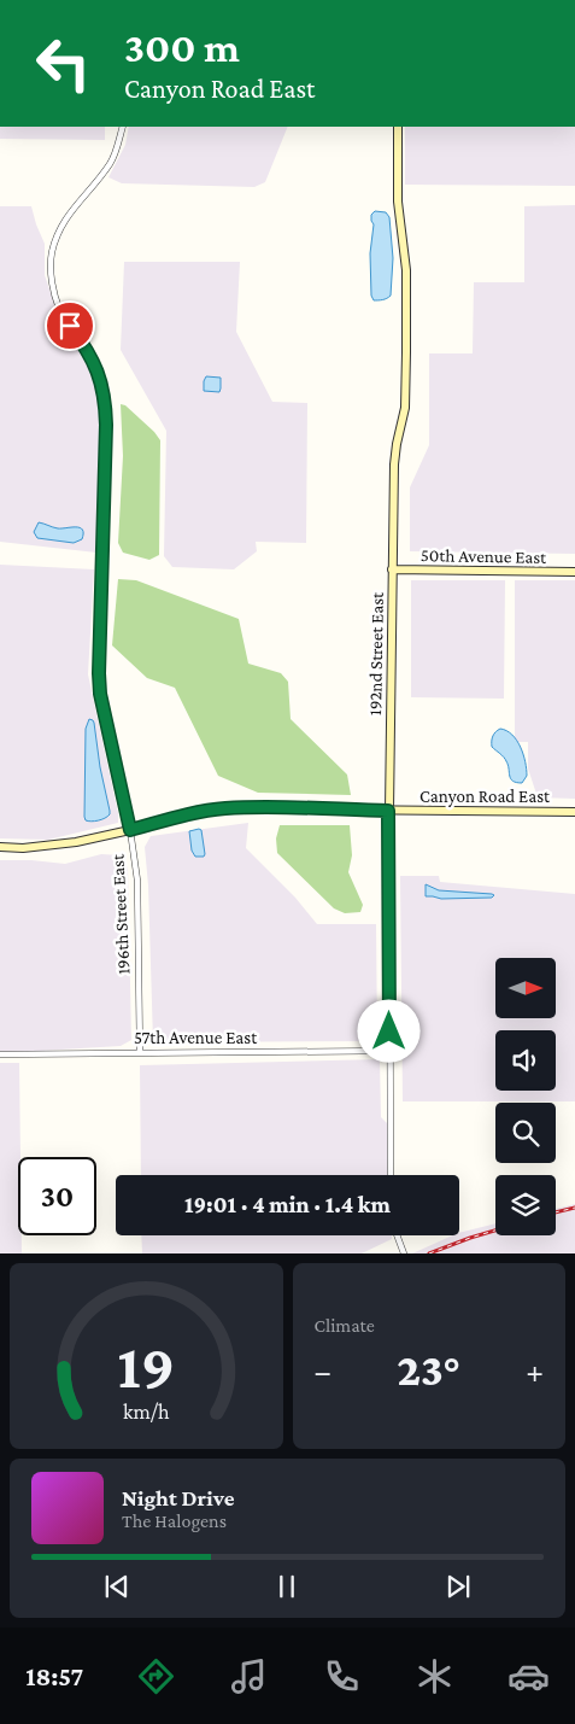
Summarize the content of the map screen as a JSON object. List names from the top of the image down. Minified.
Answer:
{"streets":{"street":["50th Avenue East","192nd Street East","Canyon Road East","196th Street East","57th Avenue East"]},"crossings":[["50th Avenue East","192nd Street East"],["192nd Street East","Canyon Road East"],["192nd Street East","57th Avenue East"],["Canyon Road East","196th Street East"],["196th Street East","57th Avenue East"]],"north":"right","page":{"turn":["300 m","Canyon Road East"],"limit":"30","trip":"19:01 · 4 min · 1.4 km","tile":"Climate","heat":["−","23°","+"],"song":["Night Drive","The Halogens"],"tabs":"18:57","gauge":["19","km/h"]}}
